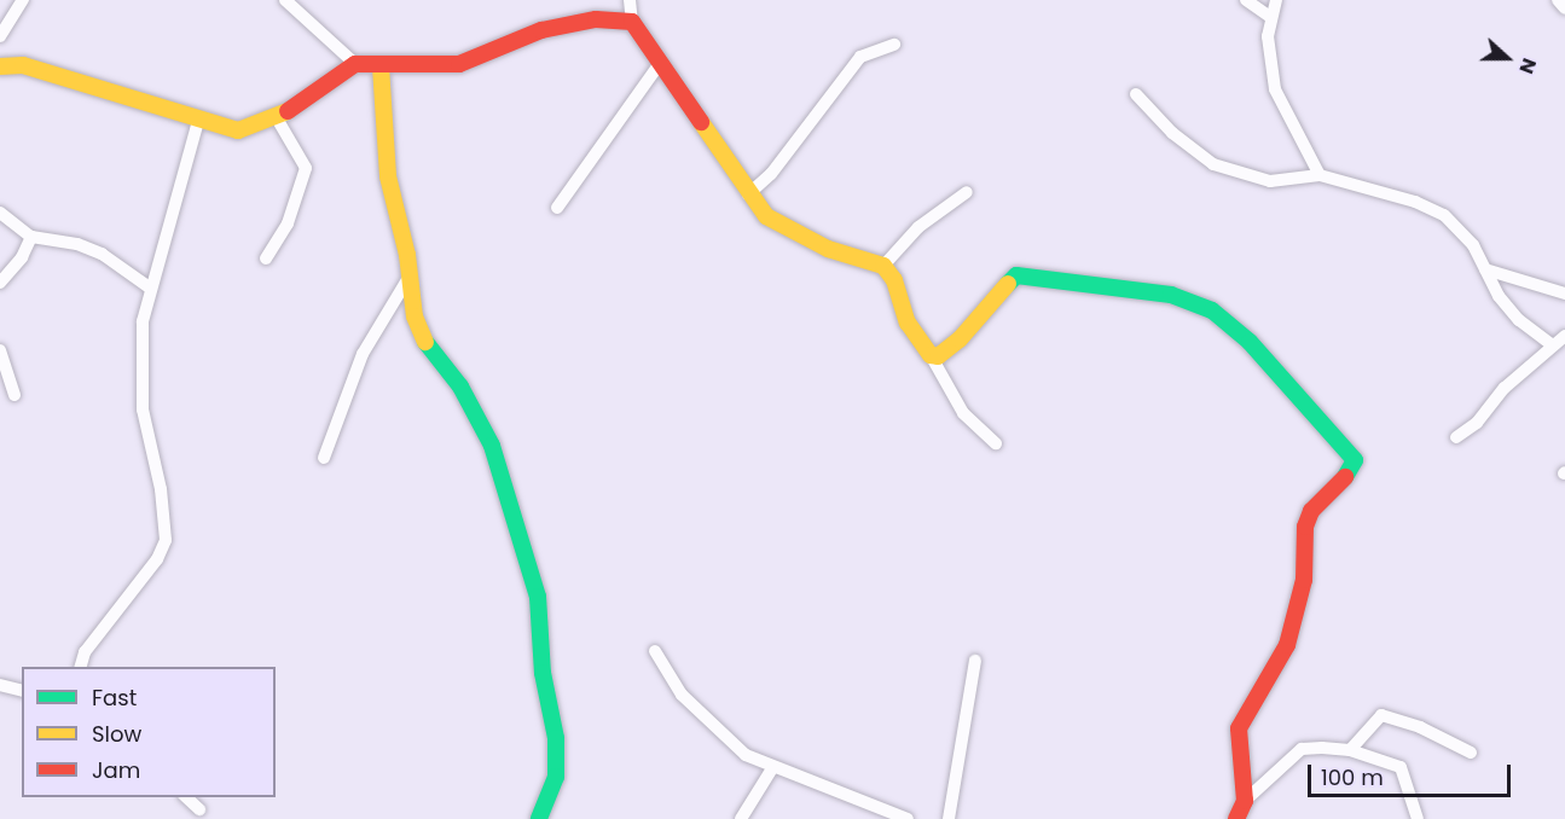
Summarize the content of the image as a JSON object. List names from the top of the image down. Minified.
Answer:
{"legend":["Fast","Slow","Jam"],"scale_bar":"100 m","north":"right"}
